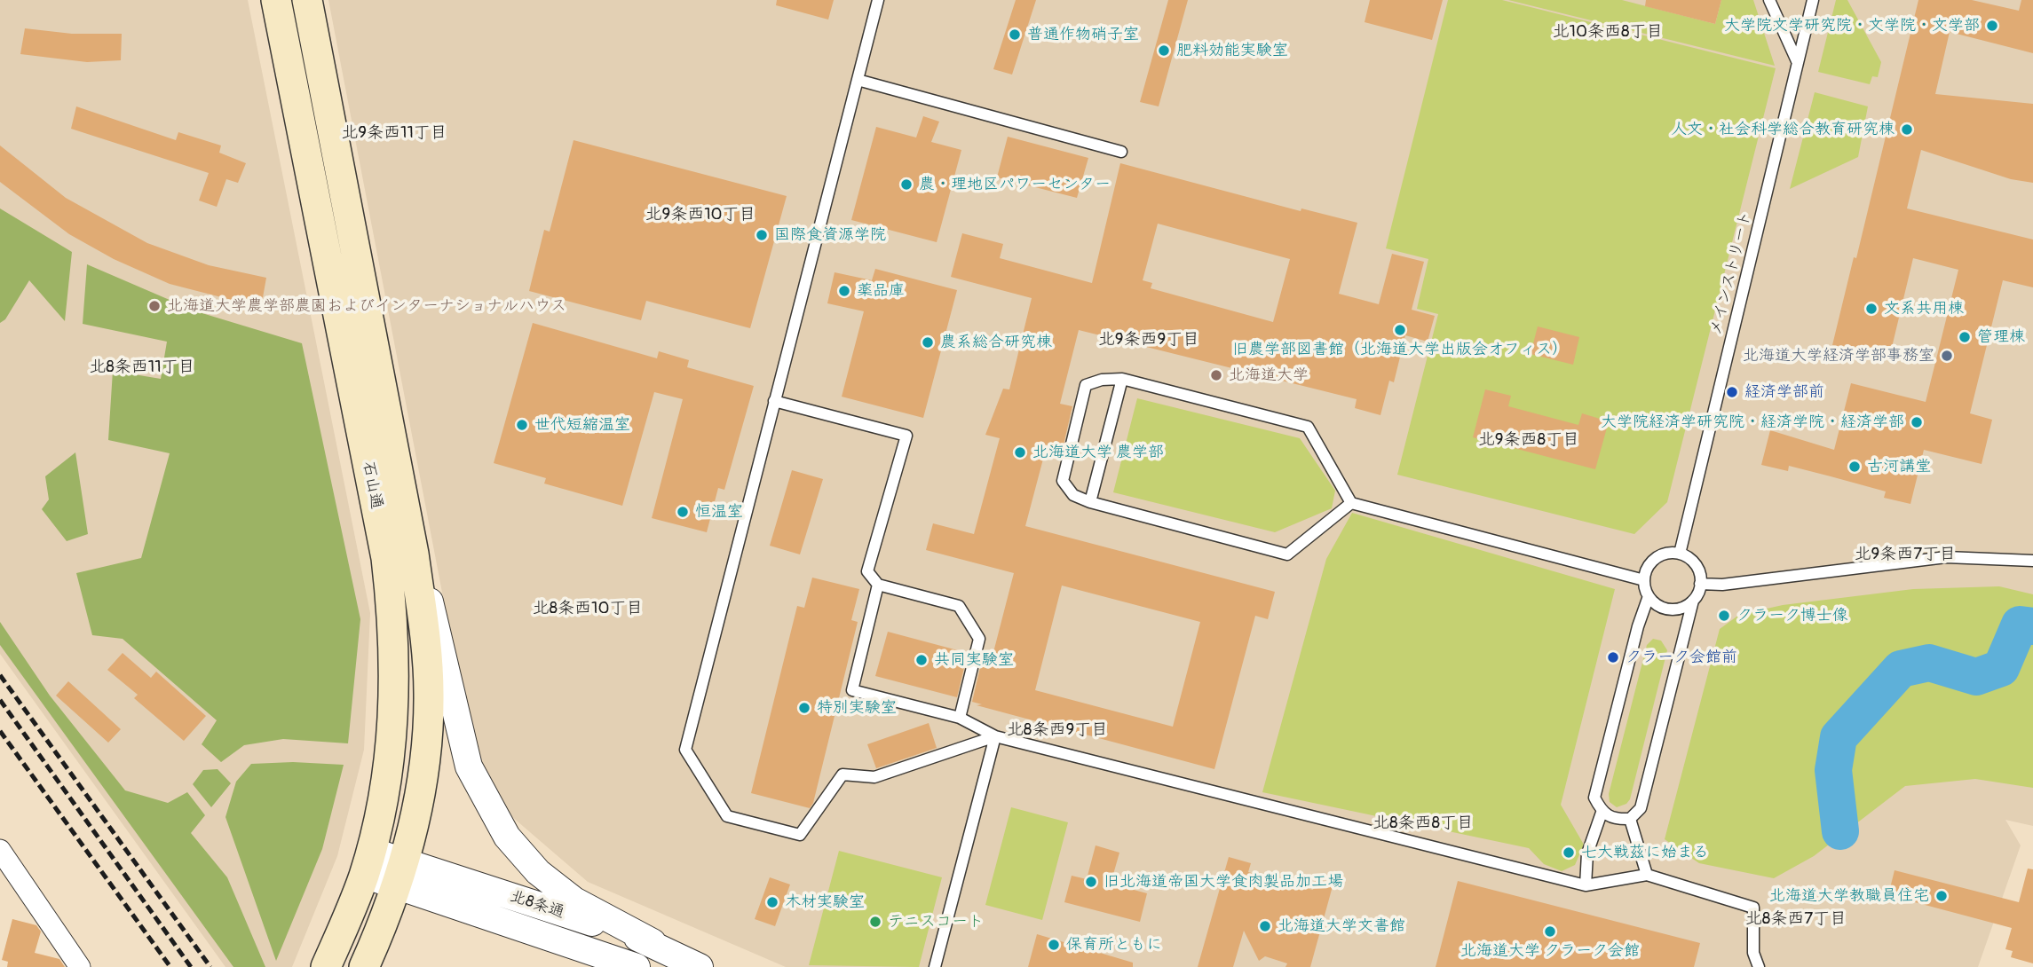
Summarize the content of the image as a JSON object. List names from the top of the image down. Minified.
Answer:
{"streets":{"main road":["石山通"],"street":["北8条通"],"lane":["メインストリート"]},"crossings":[["石山通","北8条通"]],"districts":["北10条西8丁目","北9条西11丁目","北9条西10丁目","北9条西9丁目","北8条西11丁目","北9条西8丁目","北9条西7丁目","北8条西10丁目","北8条西9丁目","北8条西8丁目","北8条西7丁目"],"places":["大学院文学研究院・文学院・文学部","普通作物硝子室","肥料効能実験室","人文・社会科学総合教育研究棟","農・理地区パワーセンター","国際食資源学院","薬品庫","北海道大学農学部農園およびインターナショナルハウス","文系共用棟","旧農学部図書館（北海道大学出版会オフィス）","管理棟","農系総合研究棟","北海道大学経済学部事務室","北海道大学","経済学部前","大学院経済学研究院・経済学院・経済学部","世代短縮温室","北海道大学 農学部","古河講堂","恒温室","クラーク博士像","クラーク会館前","共同実験室","特別実験室","七大戦茲に始まる","旧北海道帝国大学食肉製品加工場","北海道大学教職員住宅","木材実験室","テニスコート","北海道大学文書館","北海道大学 クラーク会館","保育所ともに"]}
